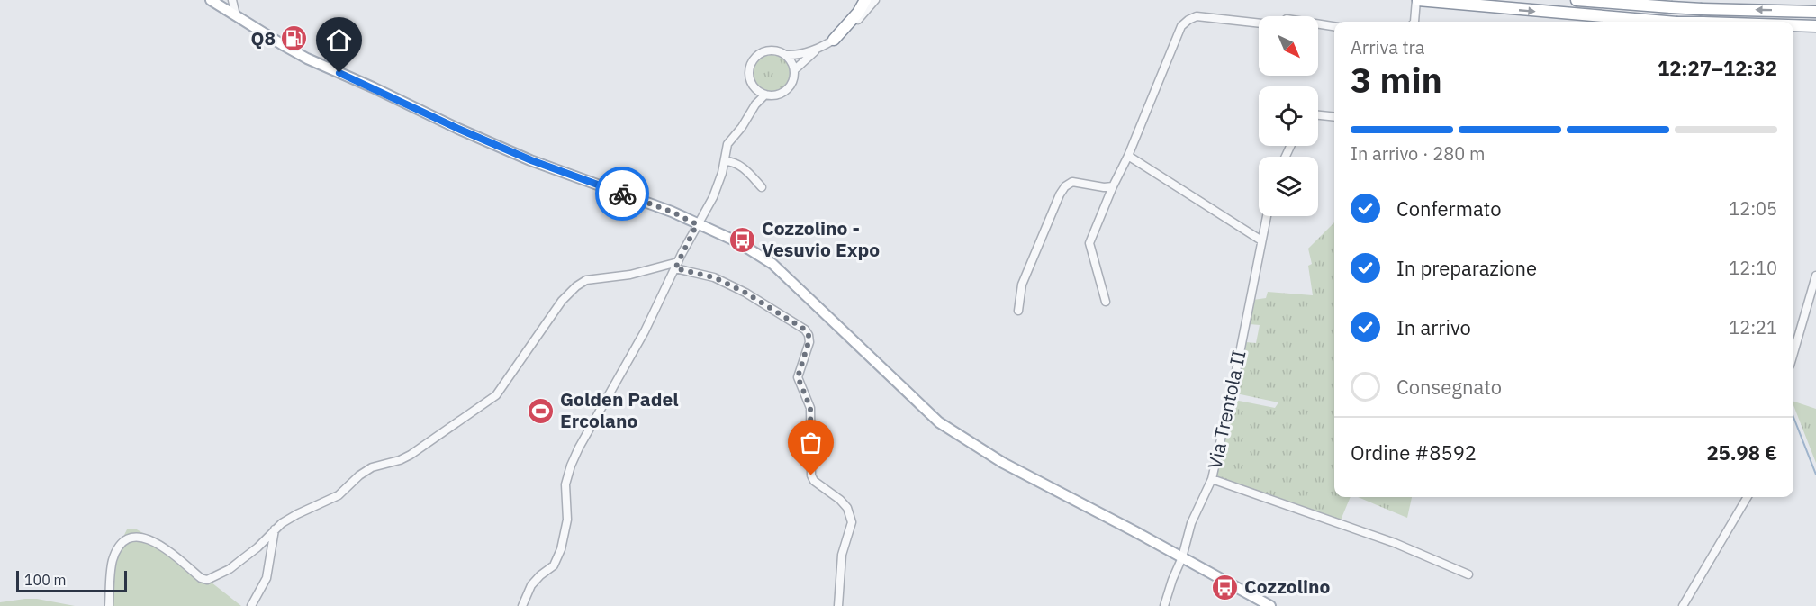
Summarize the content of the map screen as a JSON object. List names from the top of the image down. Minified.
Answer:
{"streets":{"street":["Via Trentola II"]},"places":{"fuel station":["Q8"],"bus stop":["Cozzolino - Vesuvio Expo","Cozzolino"],"sports":["Golden Padel Ercolano"]},"scale_bar":"100 m","north":"bottom right","page":{"heading":["3 min","Arriva tra","12:27–12:32"],"panel":["Ordine #8592","25.98 €"],"bar":"In arrivo · 280 m","list":[["Confermato","12:05"],["In preparazione","12:10"],["In arrivo","12:21"],"Consegnato"],"scale":"100 m"}}
